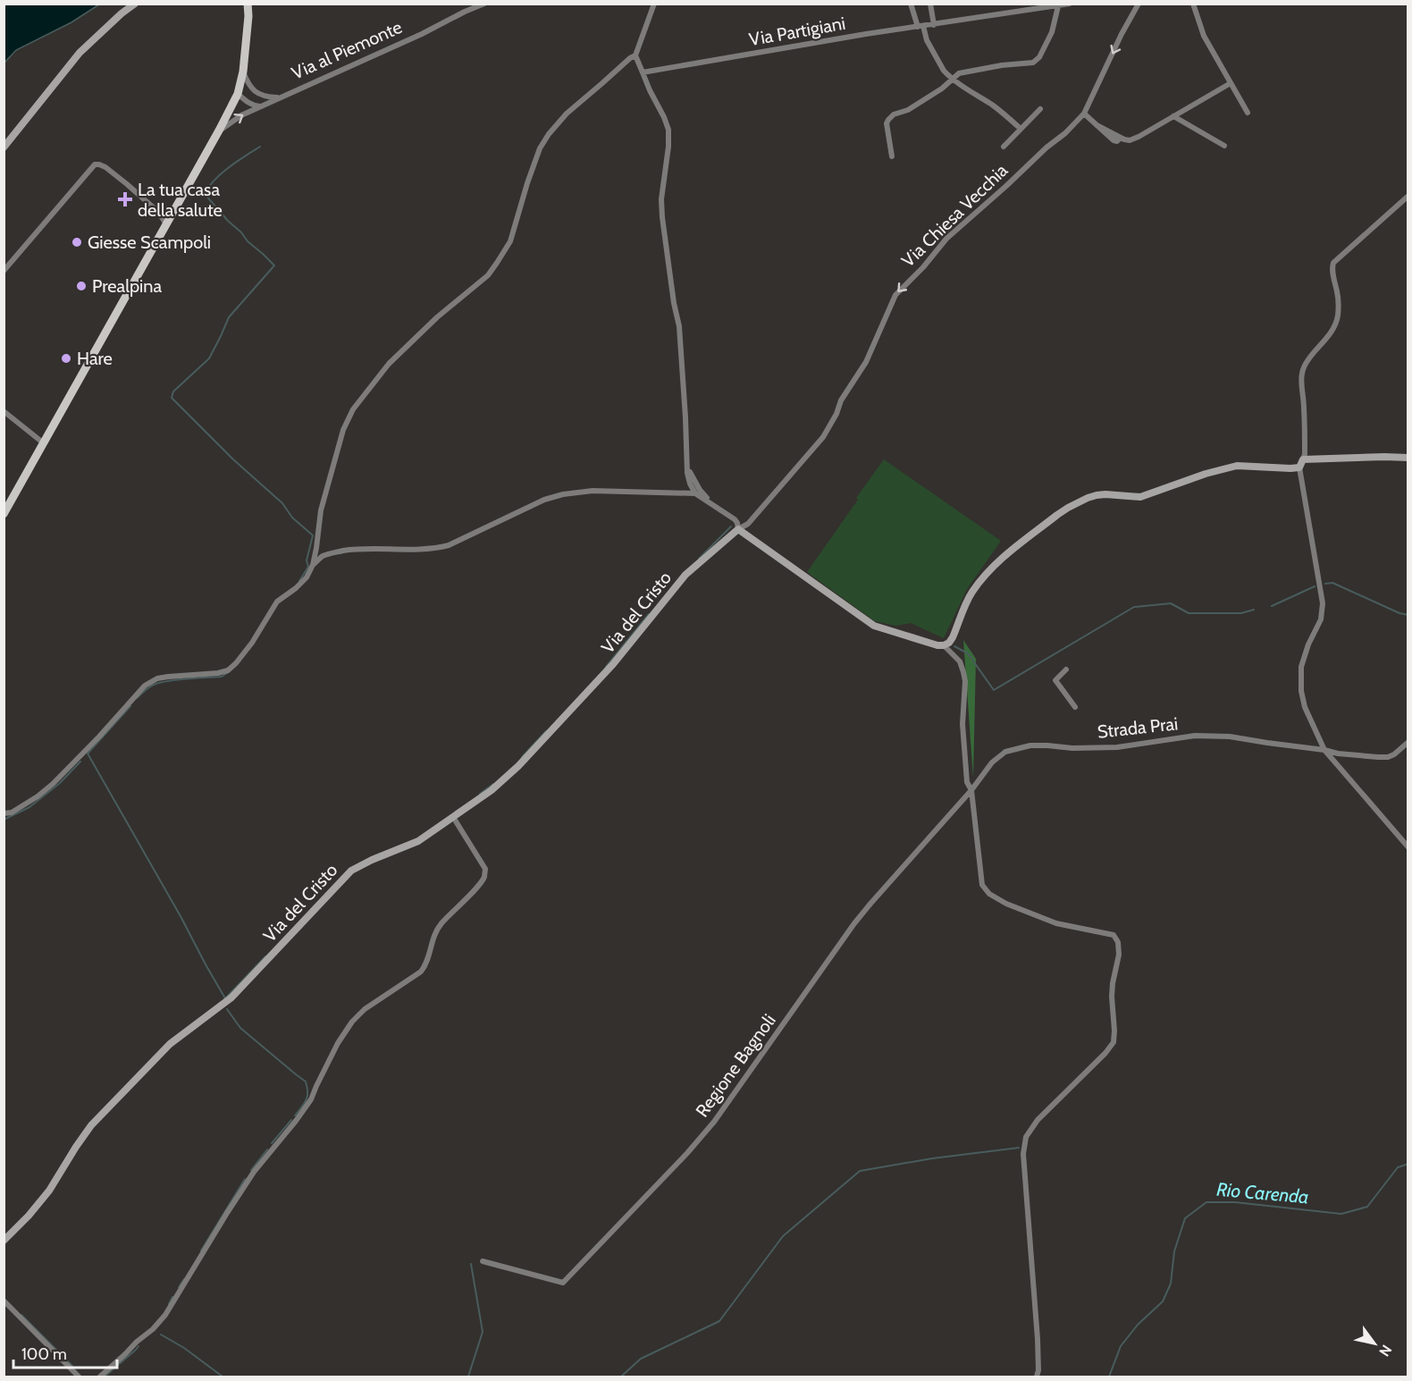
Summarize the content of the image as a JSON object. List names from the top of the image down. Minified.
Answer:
{"streets":{"main road":["Via al Piemonte"],"street":["Via Partigiani","Via Chiesa Vecchia","Via del Cristo","Strada Prai","Regione Bagnoli"]},"crossings":[["Via Chiesa Vecchia","Via del Cristo"],["Strada Prai","Regione Bagnoli"]],"one_way":["Via Chiesa Vecchia"],"water":["Rio Carenda"],"places":{"health":["La tua casa della salute"],"other":["Giesse Scampoli","Prealpina","Hare"]},"scale_bar":"100 m","north":"bottom right"}
